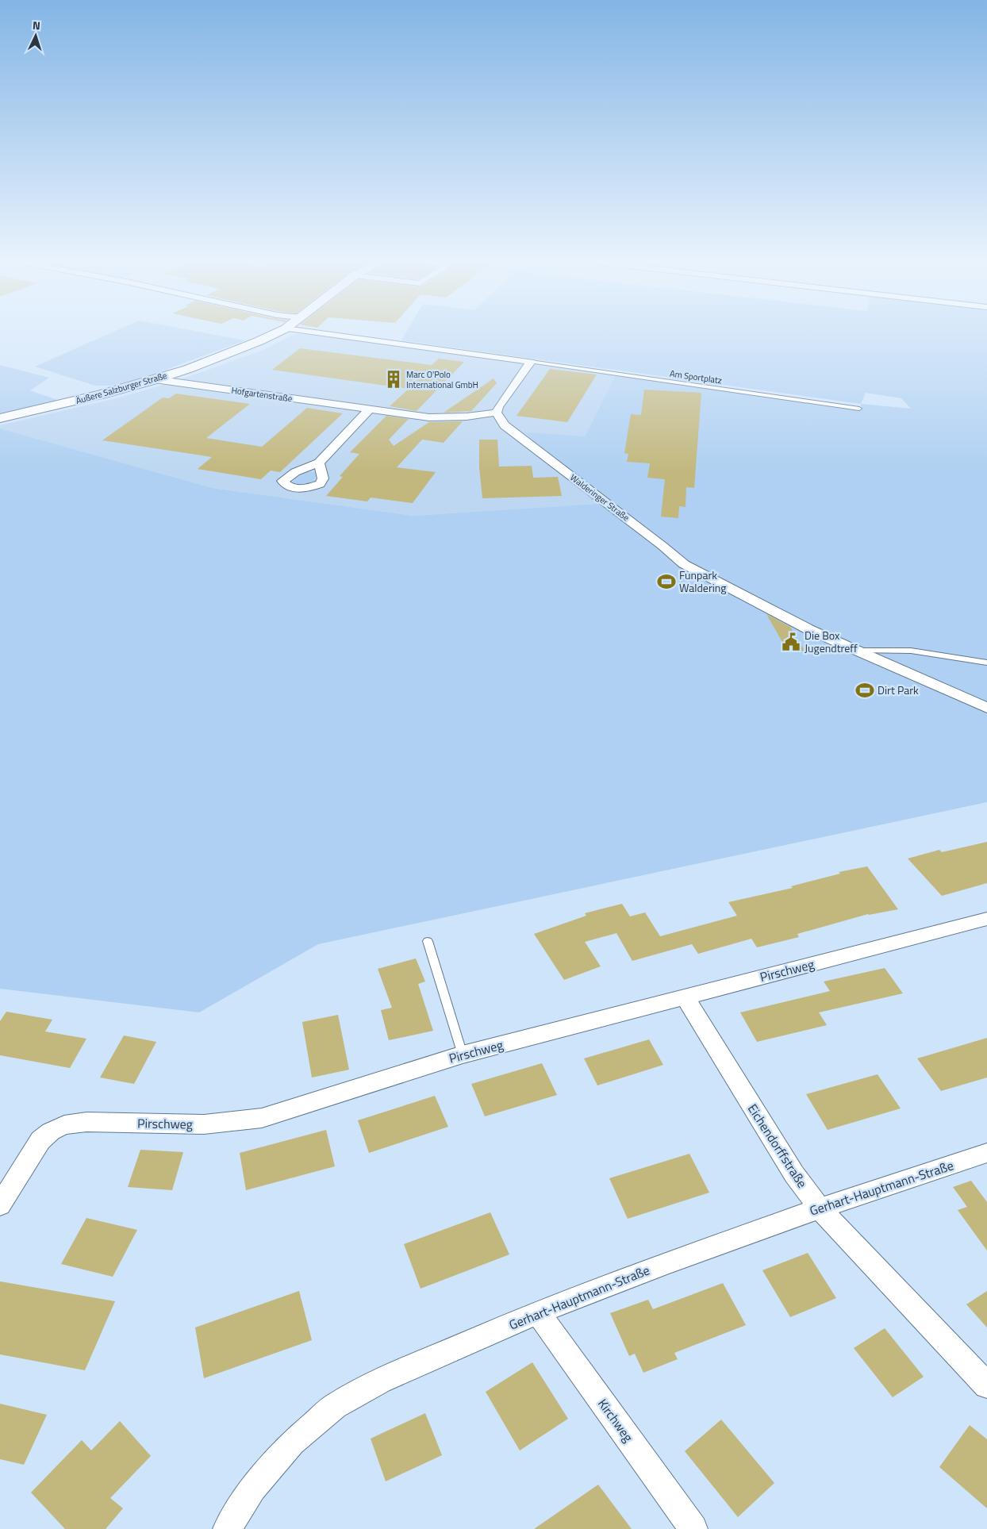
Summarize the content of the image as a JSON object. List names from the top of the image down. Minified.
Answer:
{"streets":{"main road":["Äußere Salzburger Straße"],"street":["Hofgartenstraße","Walderinger Straße","Pirschweg","Eichendorffstraße","Gerhart-Hauptmann-Straße","Kirchweg"],"lane":["Am Sportplatz"]},"crossings":[["Äußere Salzburger Straße","Hofgartenstraße"],["Hofgartenstraße","Walderinger Straße"],["Pirschweg","Eichendorffstraße"],["Eichendorffstraße","Gerhart-Hauptmann-Straße"],["Gerhart-Hauptmann-Straße","Kirchweg"]],"places":{"building":["Marc O'Polo International GmbH"],"sports":["Funpark Waldering","Dirt Park"],"public building":["Die Box Jugendtreff"]},"north":"top"}
